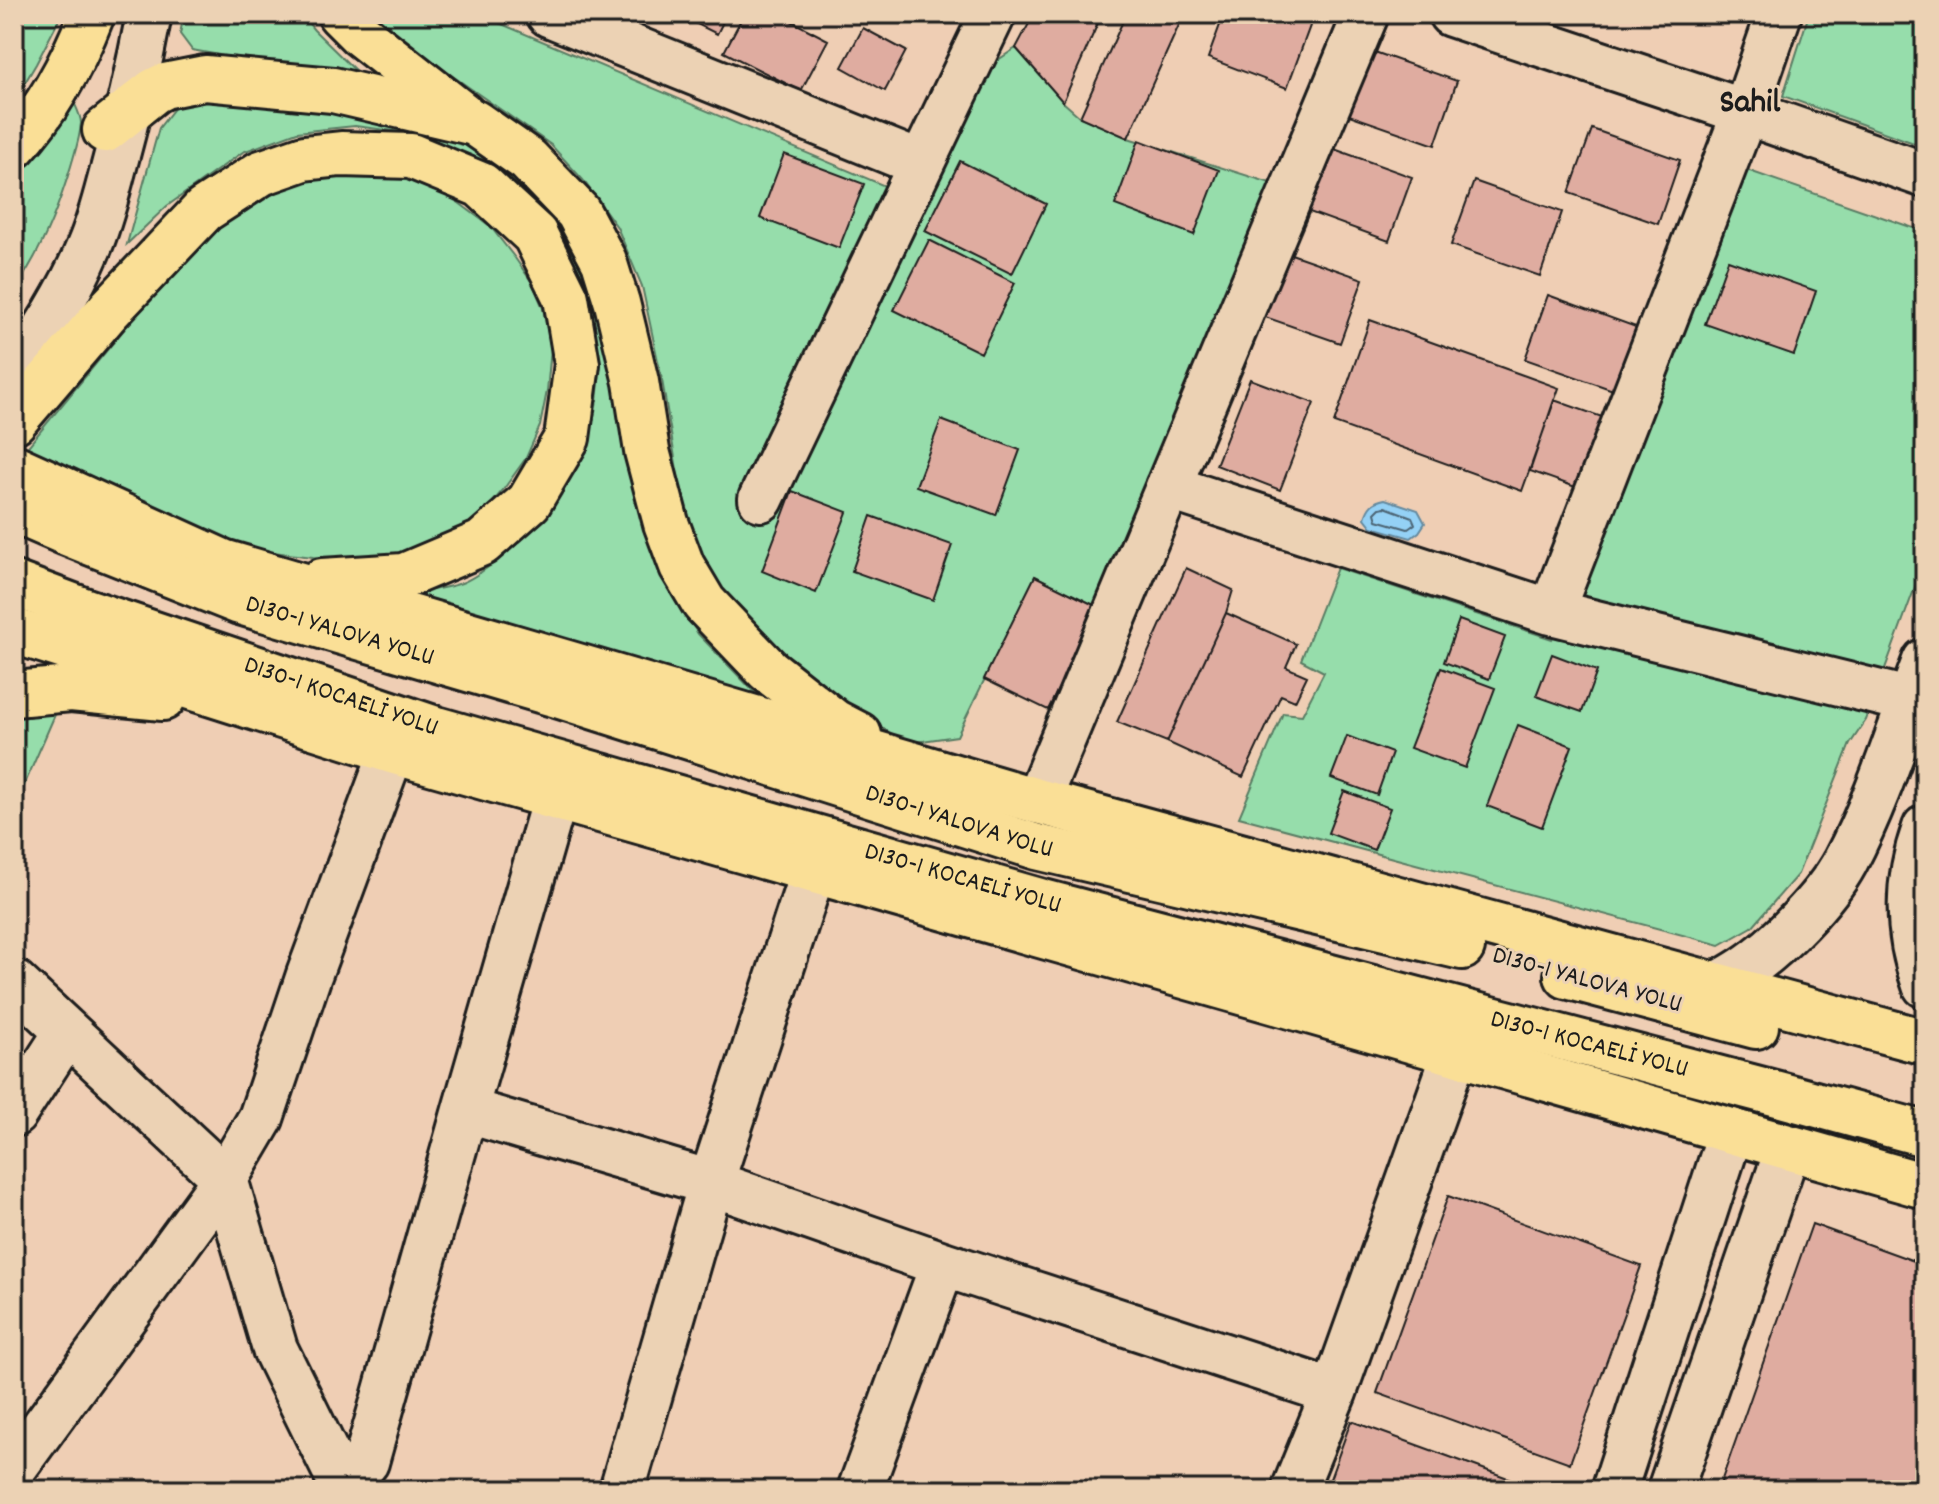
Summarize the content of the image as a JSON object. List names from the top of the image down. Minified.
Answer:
{"streets":{"highway":["D130-1 YALOVA YOLU","D130-1 KOCAELİ YOLU"]},"districts":["Sahil"]}
